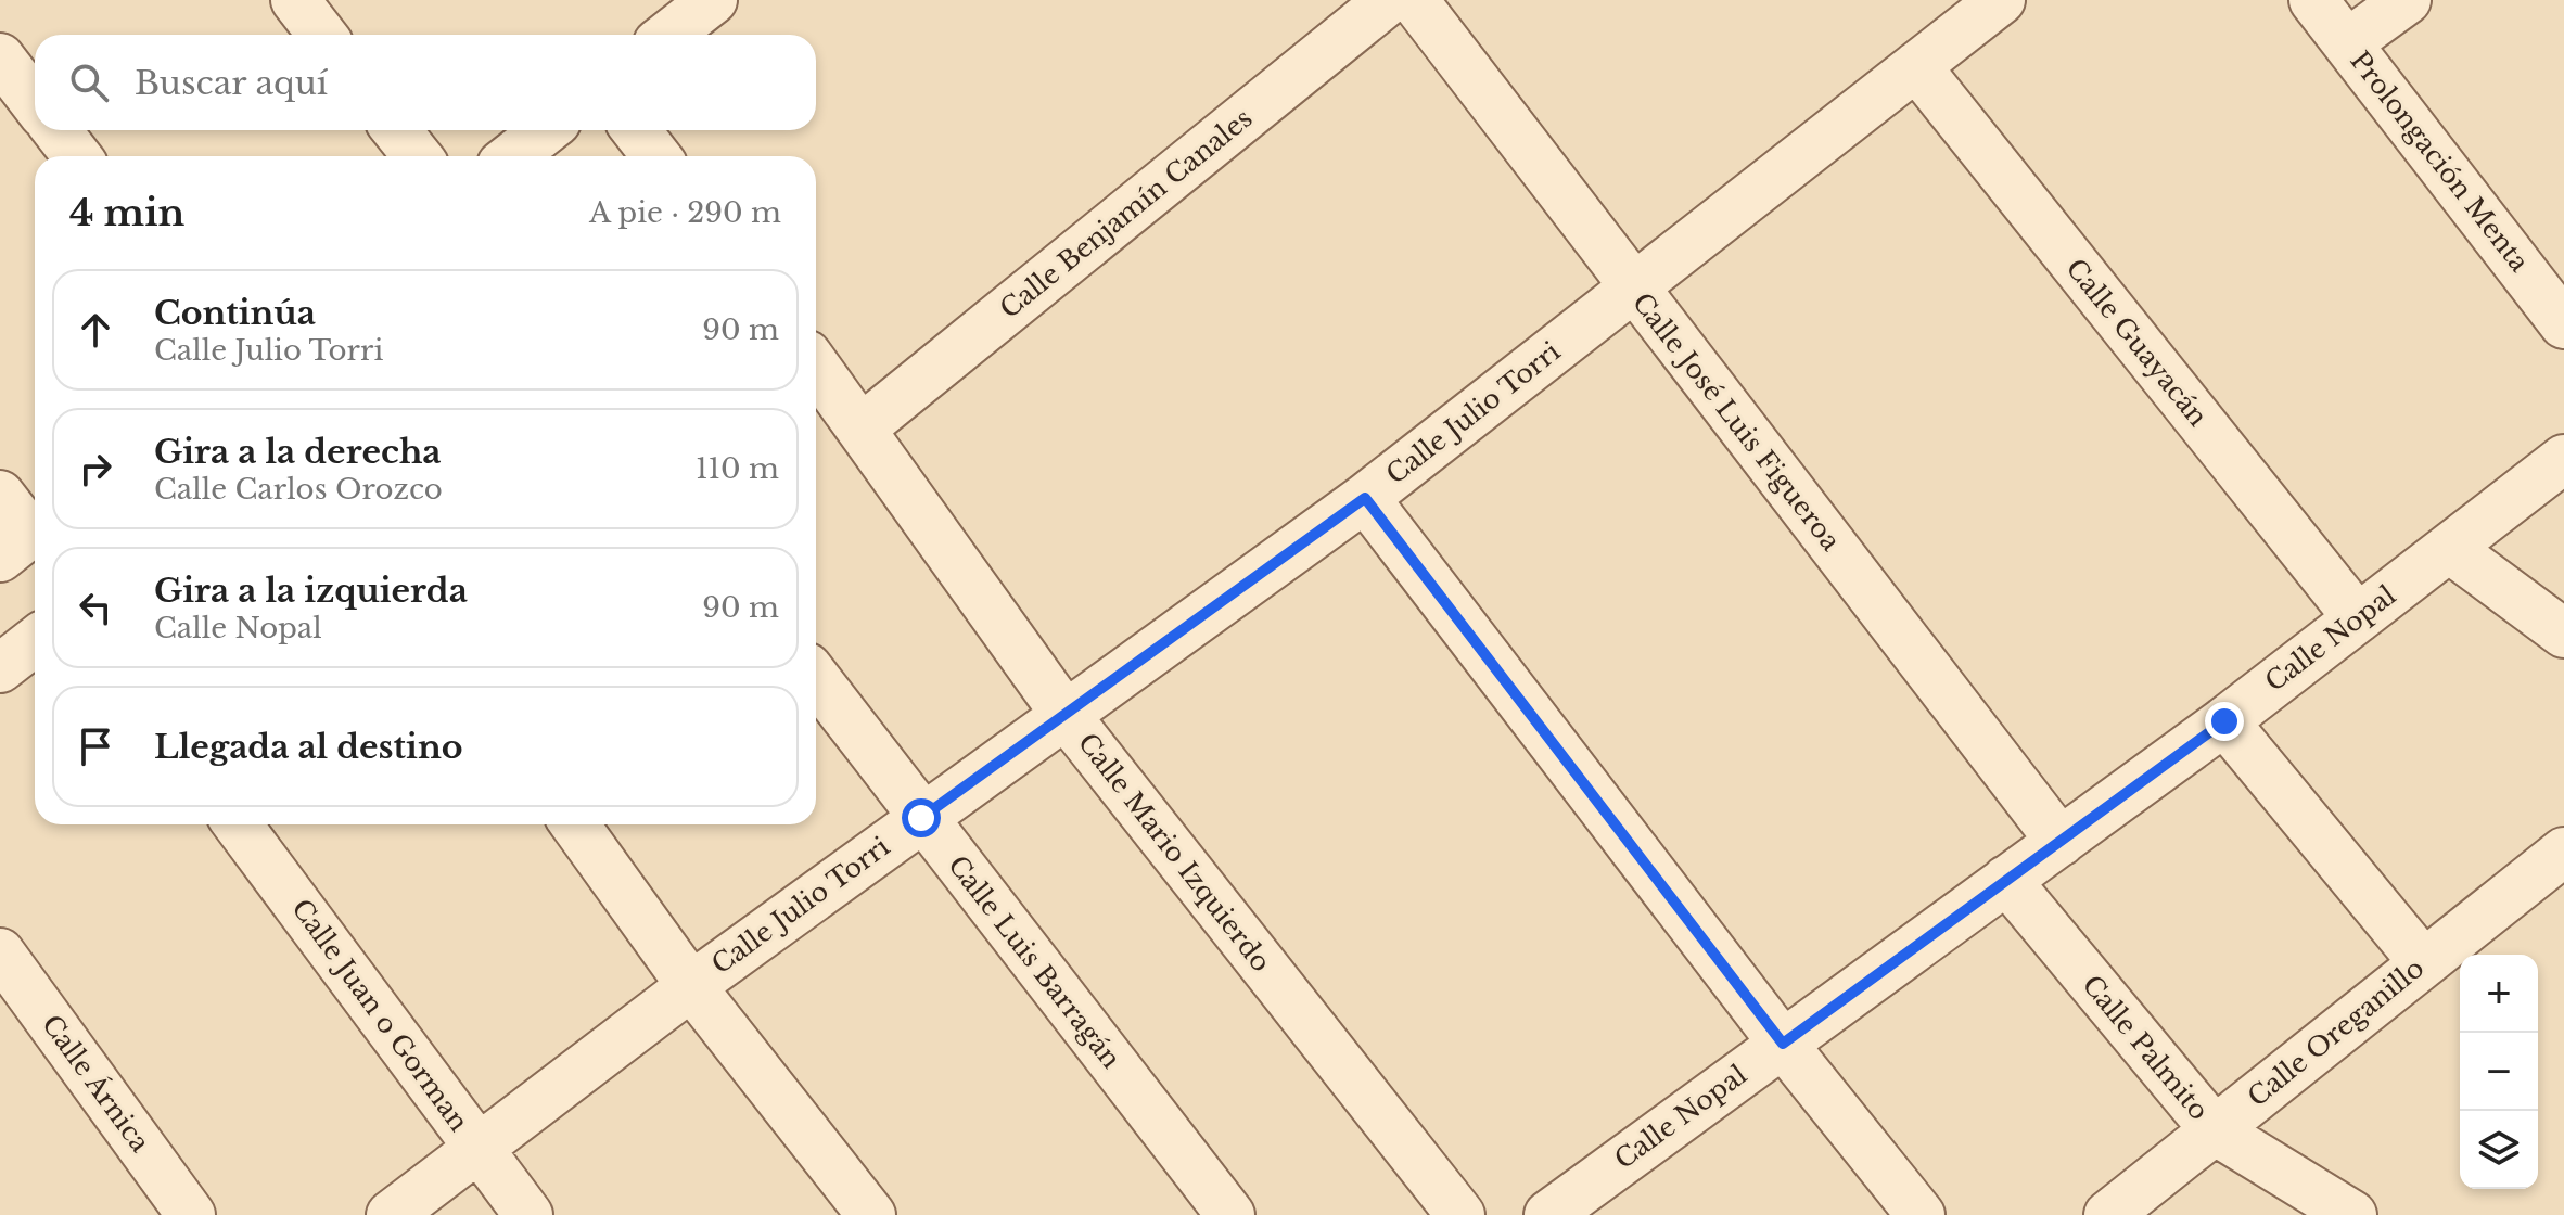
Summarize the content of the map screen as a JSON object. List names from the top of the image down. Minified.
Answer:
{"streets":{"street":["Prolongación Menta","Calle Benjamín Canales","Calle Guayacán","Calle Julio Torri","Calle José Luis Figueroa","Calle Nopal","Calle Mario Izquierdo","Calle Luis Barragán","Calle Juan o Gorman","Calle Oreganillo","Calle Palmito","Calle Árnica"]},"crossings":[["Calle Benjamín Canales","Calle Mario Izquierdo"],["Calle Guayacán","Calle Julio Torri"],["Calle Guayacán","Calle Nopal"],["Calle Julio Torri","Calle José Luis Figueroa"],["Calle Julio Torri","Calle Mario Izquierdo"],["Calle Julio Torri","Calle Luis Barragán"],["Calle Julio Torri","Calle Juan o Gorman"],["Calle José Luis Figueroa","Calle Nopal"],["Calle Nopal","Calle Palmito"],["Calle Oreganillo","Calle Palmito"]],"page":{"search":"Buscar aquí","heading":["4 min","A pie · 290 m"],"list":[["Continúa","Calle Julio Torri","90 m"],["Gira a la derecha","Calle Carlos Orozco","110 m"],["Gira a la izquierda","Calle Nopal","90 m"],"Llegada al destino"],"map_buttons":["+","−"]}}
